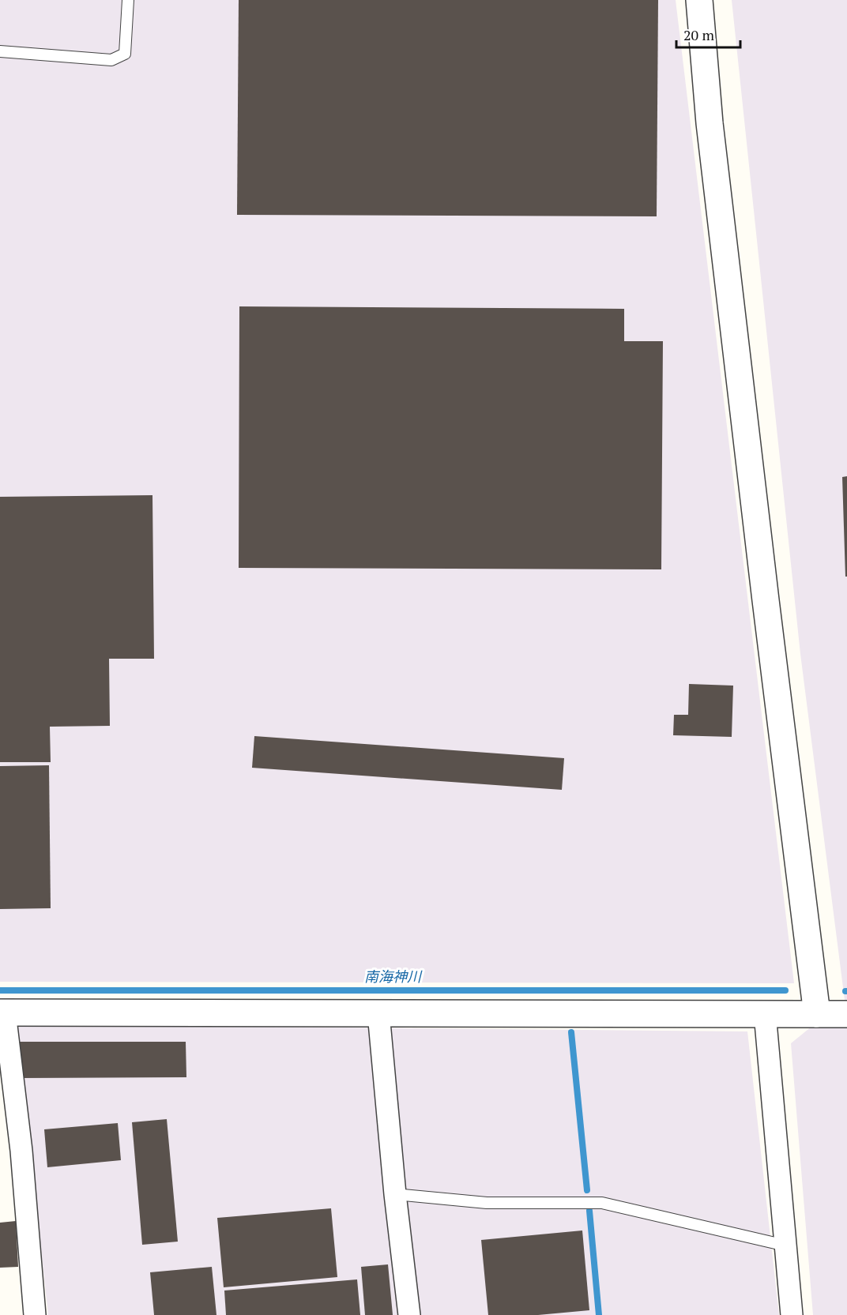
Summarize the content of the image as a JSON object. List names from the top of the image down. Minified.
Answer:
{"water":["南海神川"],"scale_bar":"20 m"}
